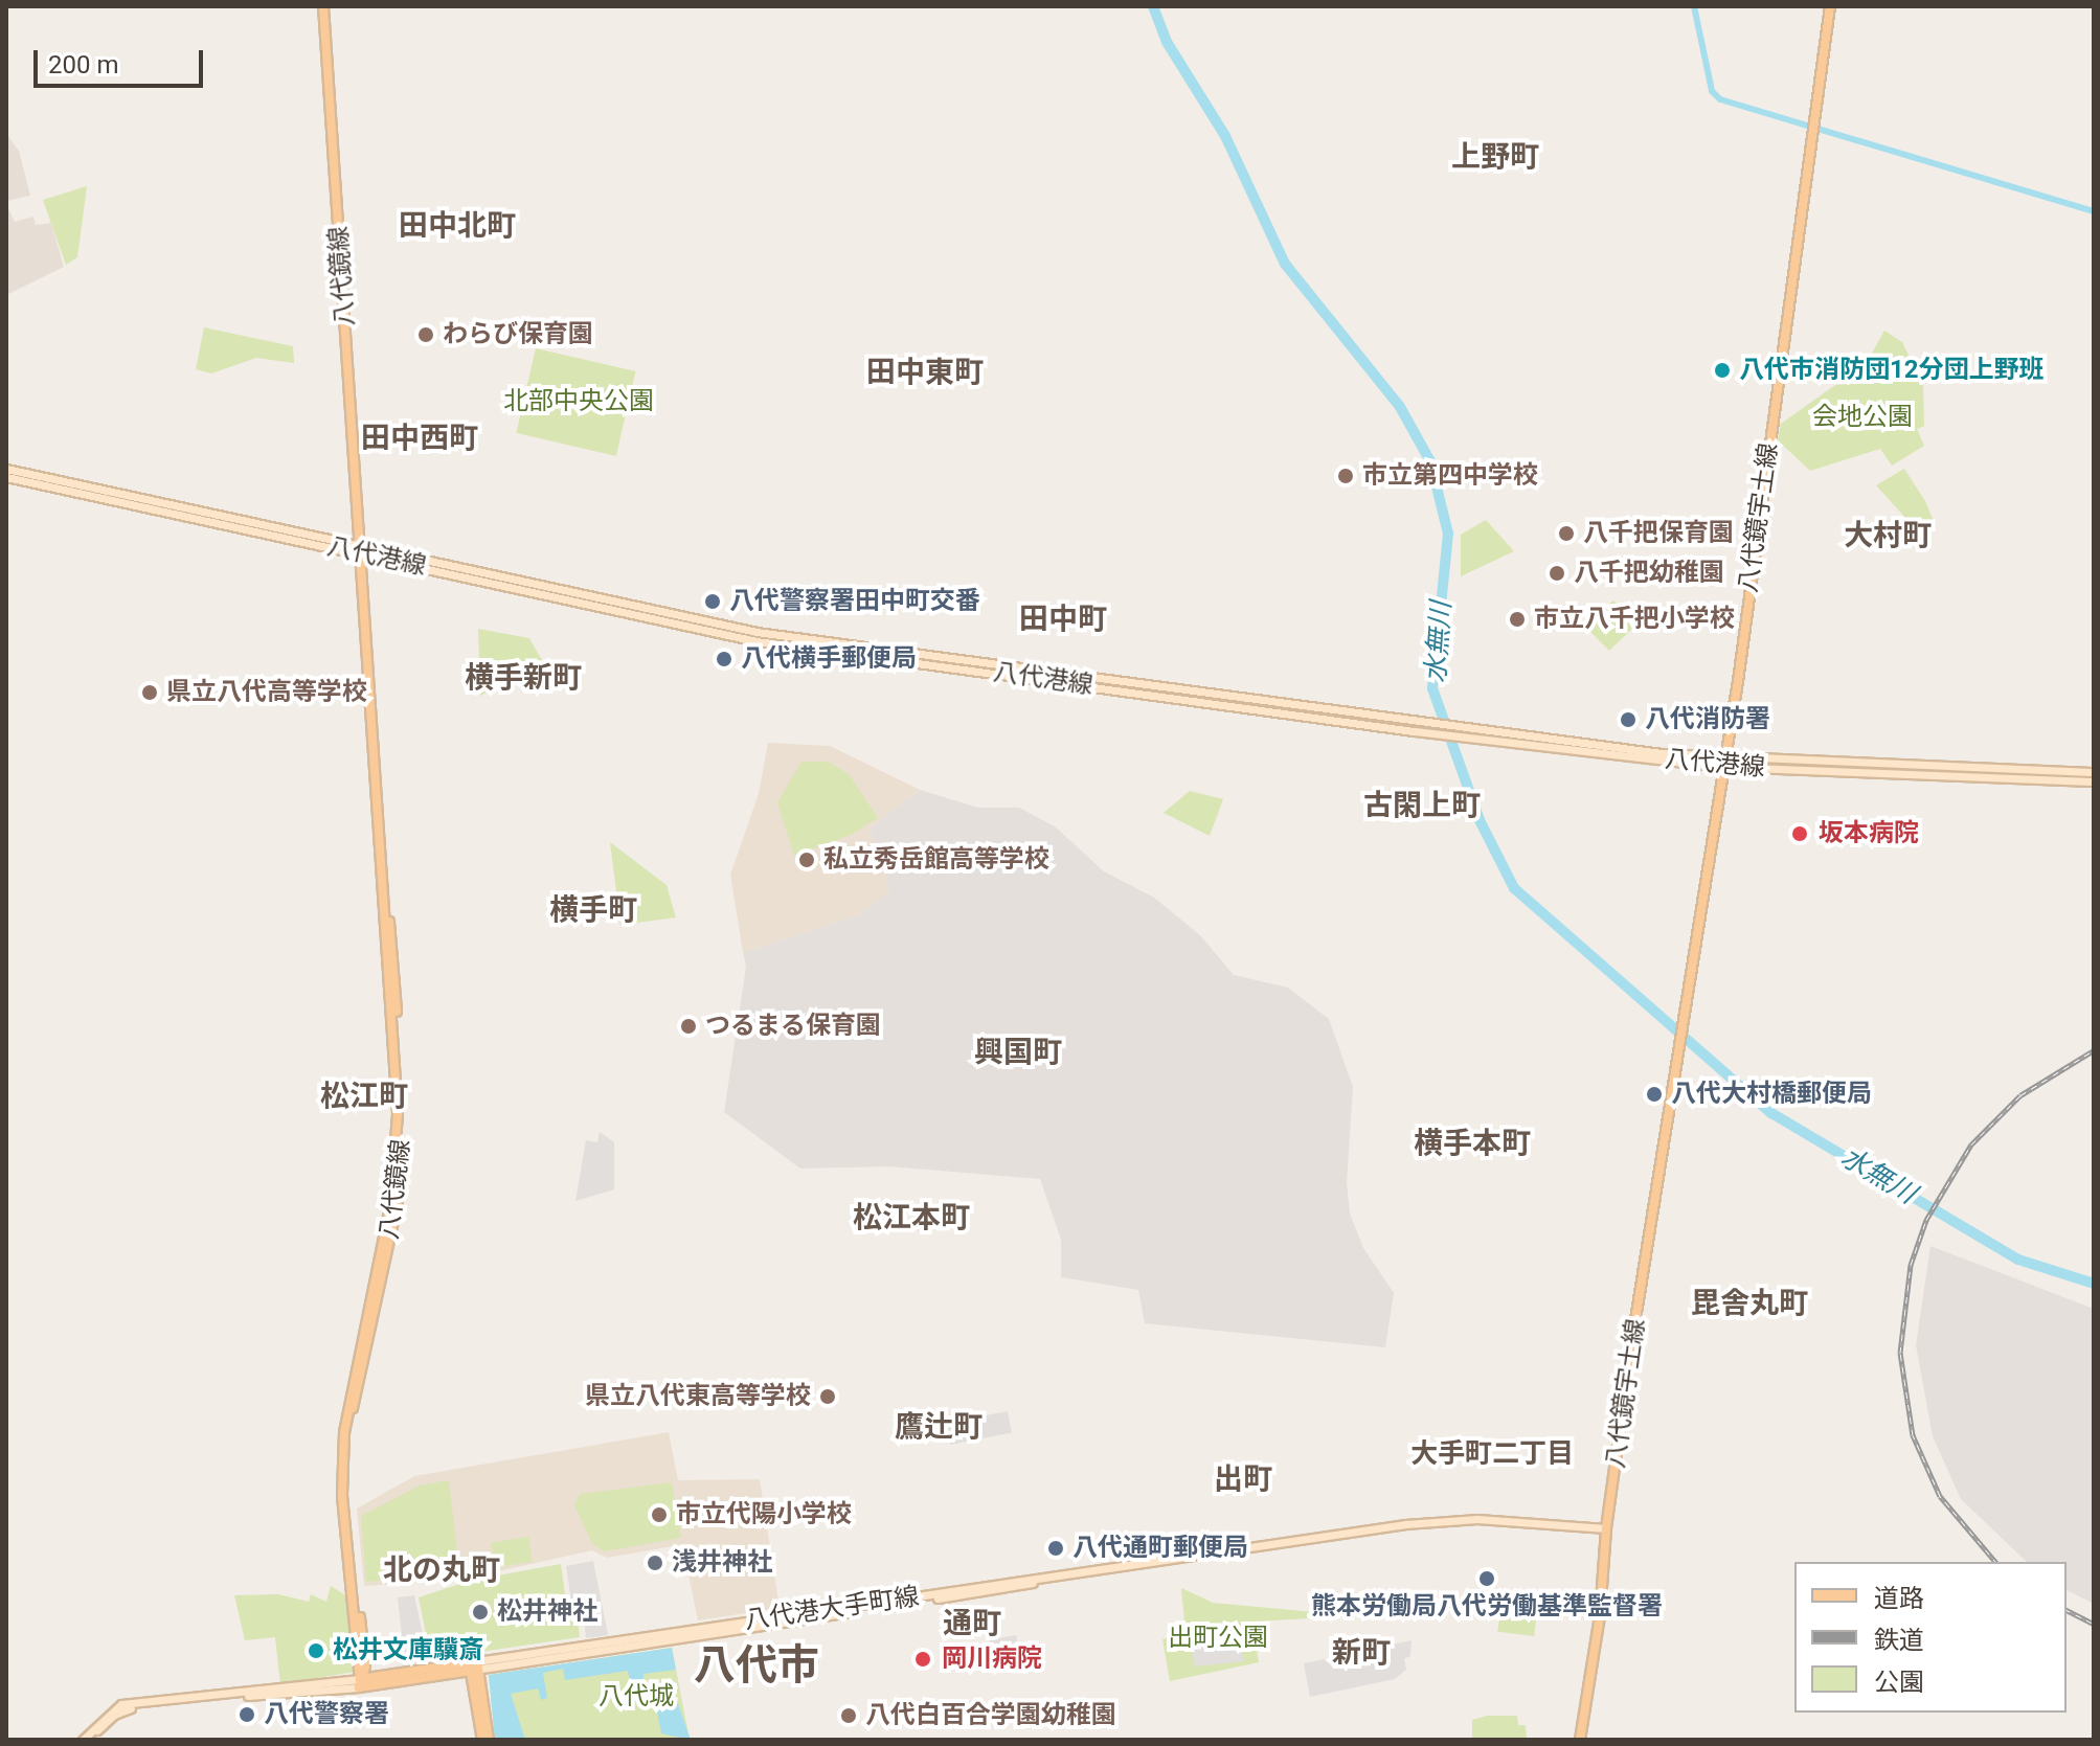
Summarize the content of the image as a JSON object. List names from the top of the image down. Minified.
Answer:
{"streets":{"main road":["八代鏡線","八代鏡宇土線","八代港線","八代港大手町線"]},"crossings":[["八代鏡線","八代港線"],["八代鏡宇土線","八代港線"],["八代鏡宇土線","八代港大手町線"]],"districts":["上野町","田中北町","田中東町","田中西町","大村町","田中町","横手新町","古閑上町","横手町","興国町","松江町","横手本町","松江本町","毘舎丸町","鷹辻町","大手町二丁目","出町","北の丸町","通町","新町","八代市"],"water":["水無川"],"parks":["北部中央公園","会地公園","出町公園","八代城"],"places":["わらび保育園","八代市消防団12分団上野班","市立第四中学校","八千把保育園","八千把幼稚園","八代警察署田中町交番","市立八千把小学校","八代横手郵便局","県立八代高等学校","八代消防署","坂本病院","私立秀岳館高等学校","つるまる保育園","八代大村橋郵便局","県立八代東高等学校","市立代陽小学校","八代通町郵便局","浅井神社","熊本労働局八代労働基準監督署","松井神社","松井文庫驥斎","岡川病院","八代警察署","八代白百合学園幼稚園"],"legend":["道路","鉄道","公園"],"scale_bar":"200 m"}
